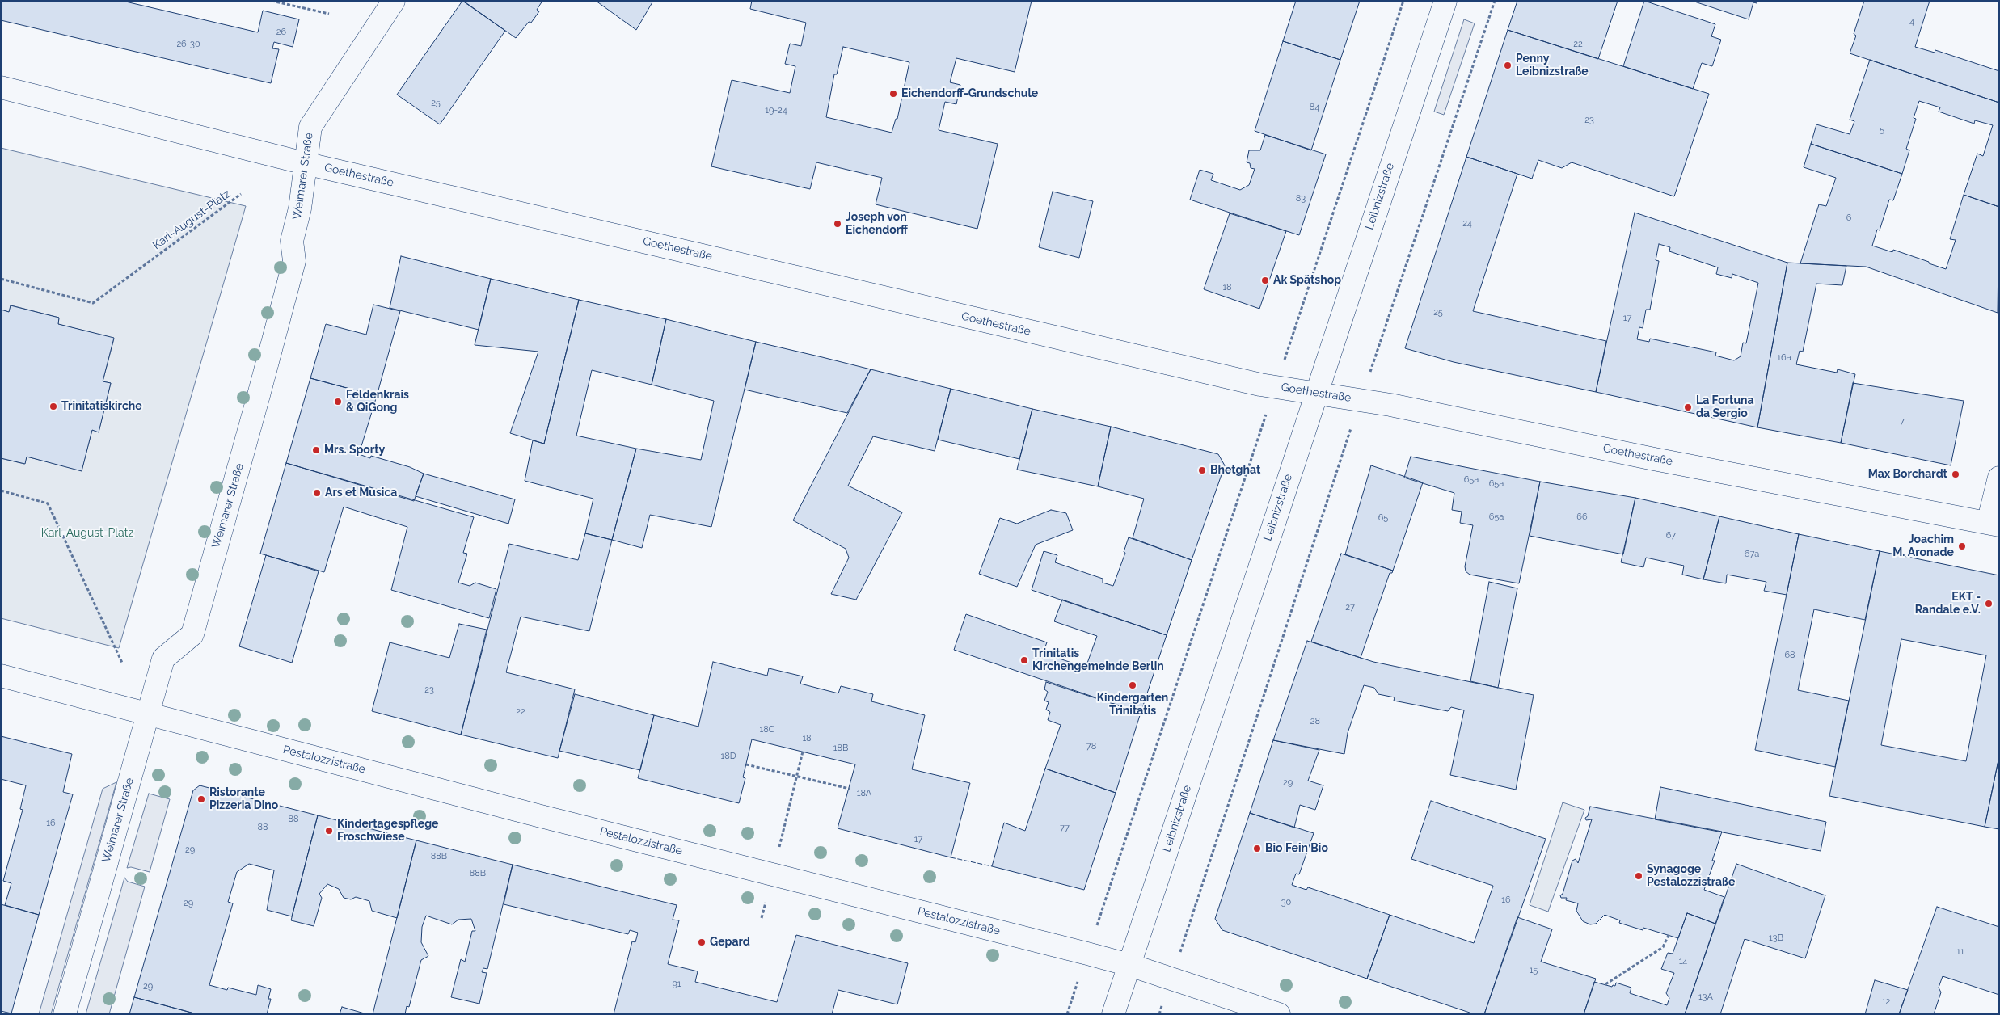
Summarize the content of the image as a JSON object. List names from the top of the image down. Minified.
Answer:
{"streets":{"street":["Goethestraße","Weimarer Straße","Leibnizstraße","Pestalozzistraße"],"path":["Karl-August-Platz"]},"crossings":[["Goethestraße","Weimarer Straße"],["Goethestraße","Leibnizstraße"],["Weimarer Straße","Pestalozzistraße"],["Leibnizstraße","Pestalozzistraße"]],"parks":["Karl-August-Platz"],"places":["Penny Leibnizstraße","Eichendorff-Grundschule","Joseph von Eichendorff","Ak Spätshop","Feldenkrais & QiGong","Trinitatiskirche","La Fortuna da Sergio","Mrs. Sporty","Bhetghat","Max Borchardt","Ars et Musica","Joachim M. Aronade","EKT - Randale e.V.","Trinitatis Kirchengemeinde Berlin","Kindergarten Trinitatis","Ristorante Pizzeria Dino","Kindertagespflege Froschwiese","Bio Fein Bio","Synagoge Pestalozzistraße","Gepard"],"house_numbers":["4","26","26-30","22","25","84","19-24","23","5","83","6","24","18","25","17","16a","7","65a","65a","65a","66","65","67","67a","27","68","23","22","28","18C","18","78","18B","18D","29","18A","88","16","88","77","17","29","88B","88B","16","30","29","13B","11","14","15","91","29","13A","12"]}
